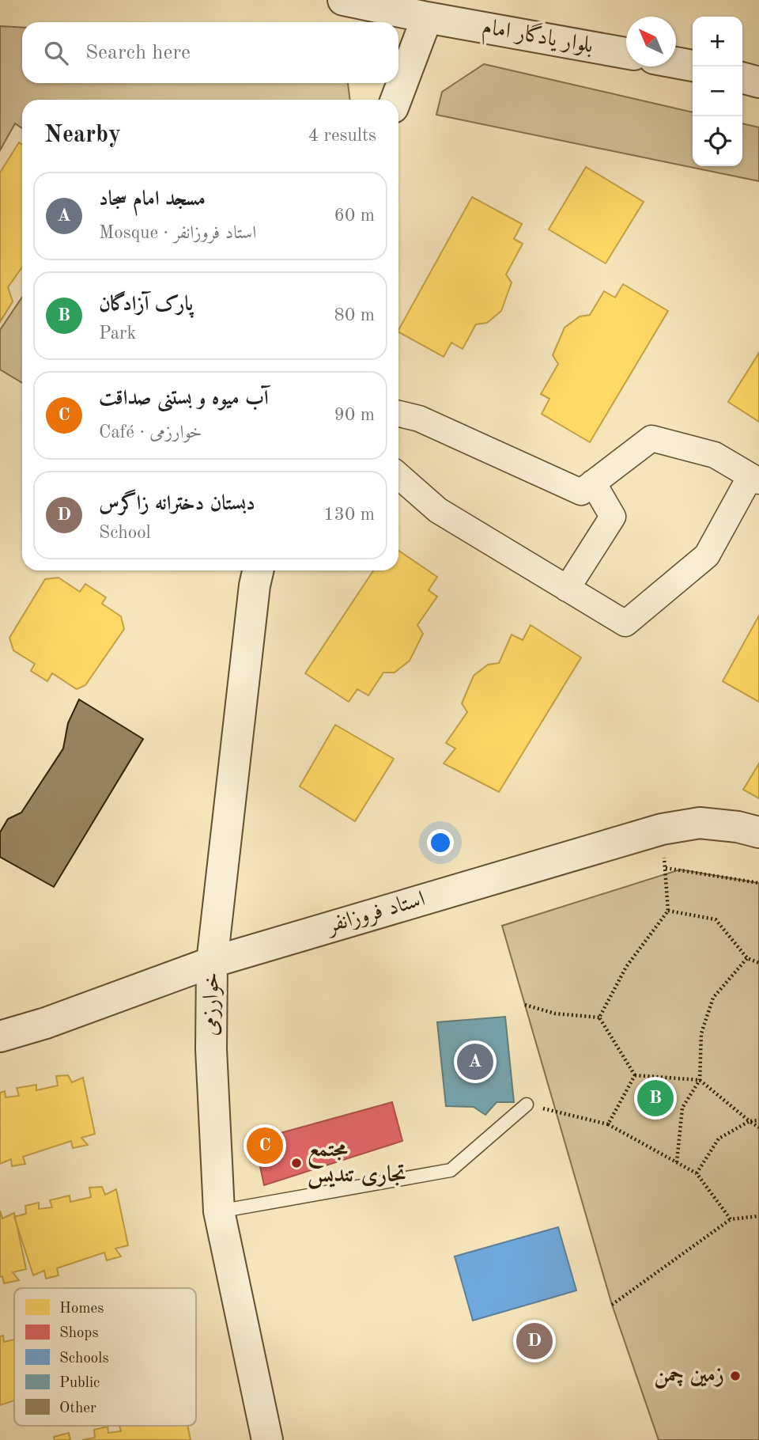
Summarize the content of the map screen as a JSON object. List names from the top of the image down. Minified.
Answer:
{"streets":{"street":["بلوار یادگار امام","استاد فروزانفر","خوارزمی"]},"crossings":[["استاد فروزانفر","خوارزمی"]],"places":["مجتمع تجاری تندیس","زمین چمن"],"legend":["Homes","Shops","Schools","Public","Other"],"north":"top left","page":{"map_buttons":["+","−"],"search":"Search here","heading":["Nearby","4 results"],"list":[{"mark":"A","name":"مسجد امام سجاد","note":"Mosque · استاد فروزانفر","value":"60 m"},{"mark":"B","name":"پارک آزادگان","note":"Park","value":"80 m"},{"mark":"C","name":"آب میوه و بستنی صداقت","note":"Café · خوارزمی","value":"90 m"},{"mark":"D","name":"دبستان دخترانه زاگرس","note":"School","value":"130 m"}],"pins":["A","B","C","D"]}}
